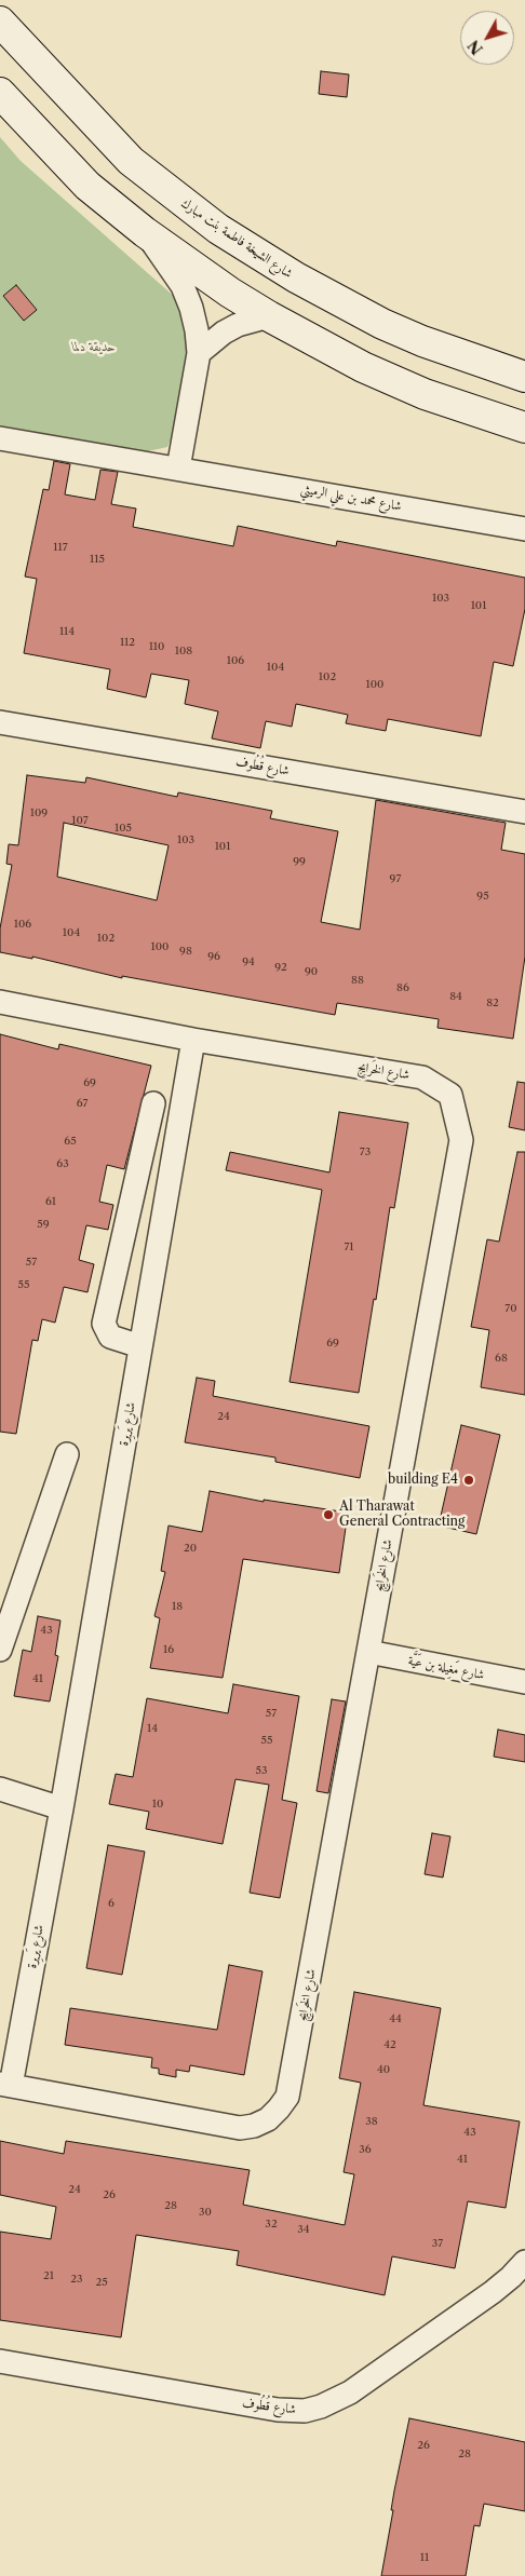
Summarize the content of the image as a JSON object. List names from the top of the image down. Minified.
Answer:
{"streets":{"main road":["شارع الشيخة فاطمة بنت مبارك"],"street":["شارع محمد بن علي الرميثي","شارع قُطُوف","شارع الخَرايِج","شارع يَريِرة","شارع مَغِيلة بن عَيَّة"]},"crossings":[["شارع الخَرايِج","شارع يَريِرة"],["شارع الخَرايِج","شارع مَغِيلة بن عَيَّة"]],"parks":["حديقة دلما"],"places":["building E4","Al Tharawat General Contracting"],"house_numbers":["117","115","103","101","114","112","110","108","106","104","102","100","109","107","105","103","101","99","97","95","106","104","102","100","98","96","94","92","90","88","86","84","82","69","67","65","73","63","61","59","71","57","55","70","69","68","24","20","18","43","16","41","57","14","55","53","10","6","44","42","40","38","43","36","41","24","26","28","30","32","34","37","21","23","25","26","28","11"],"north":"bottom left"}
